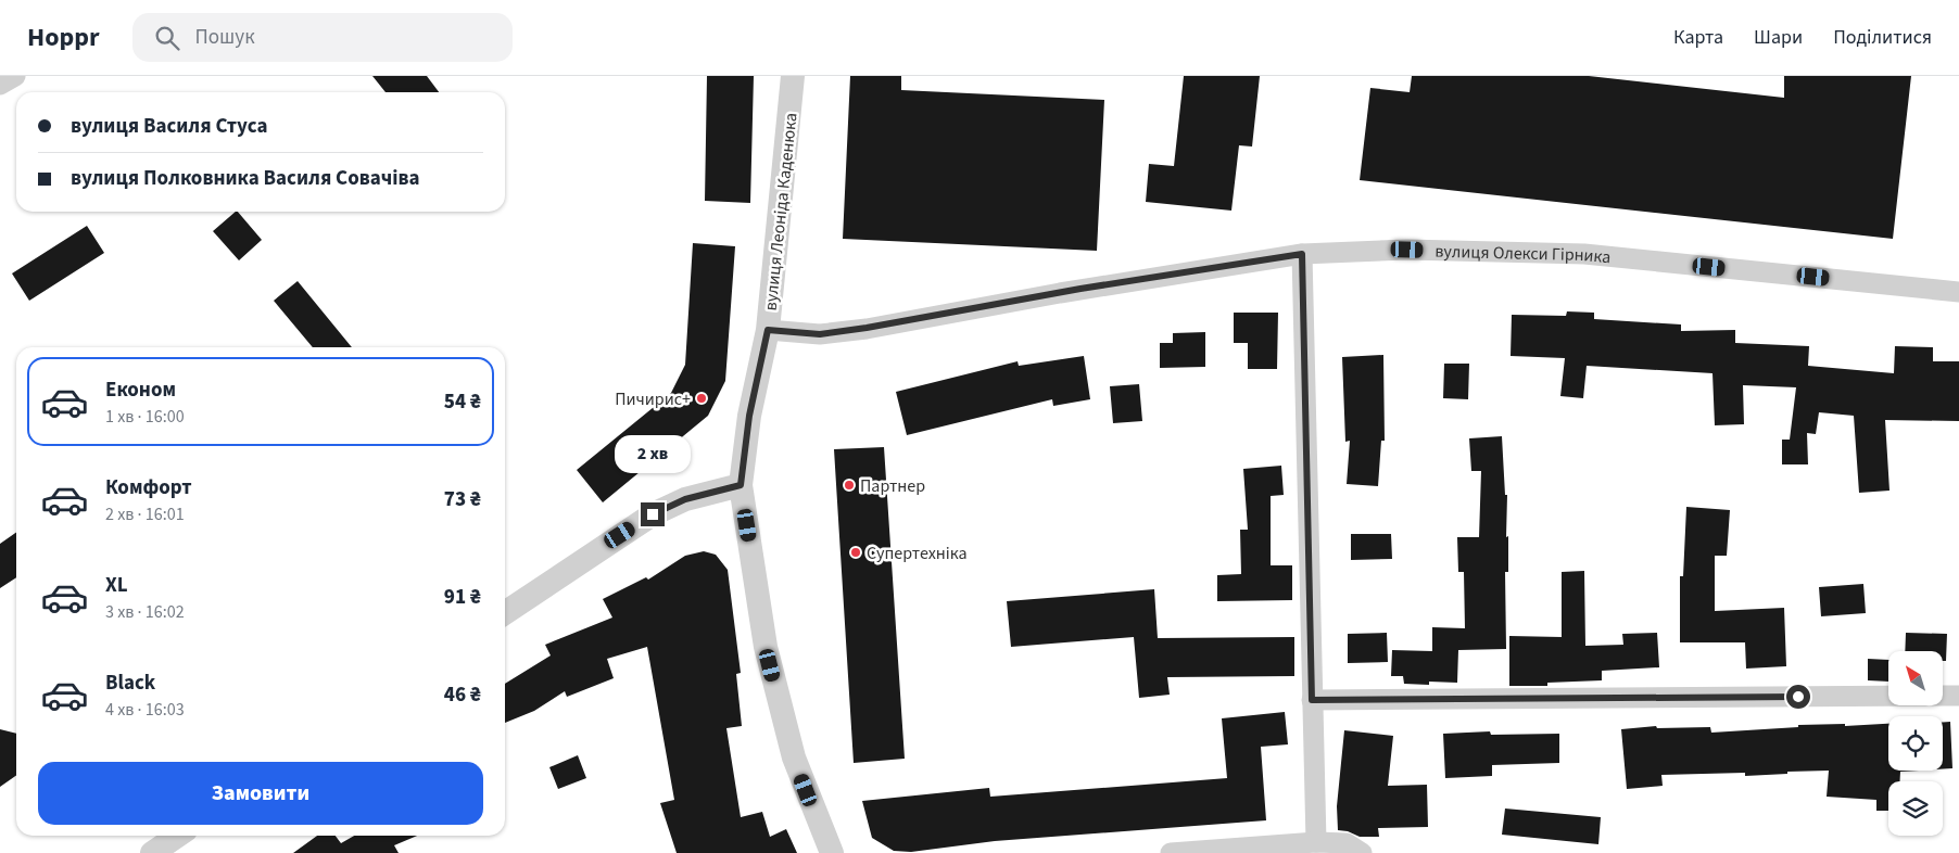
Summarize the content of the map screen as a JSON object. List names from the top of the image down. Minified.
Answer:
{"streets":{"street":["вулиця Леоніда Каденюка","вулиця Олекси Гірника"]},"crossings":[["вулиця Леоніда Каденюка","вулиця Олекси Гірника"]],"places":["Пичирис+","Партнер","Супертехніка"],"north":"top left","page":{"header":"Hoppr","search":"Пошук","nav":["Карта","Шари","Поділитися"],"banner":["вулиця Василя Стуса","вулиця Полковника Василя Совачіва"],"list":[{"name":"Економ","note":"1 хв · 16:00","value":"54 ₴"},{"name":"Комфорт","note":"2 хв · 16:01","value":"73 ₴"},{"name":"XL","note":"3 хв · 16:02","value":"91 ₴"},{"name":"Black","note":"4 хв · 16:03","value":"46 ₴"}],"bubble":"2 хв","buttons":"Замовити"}}
